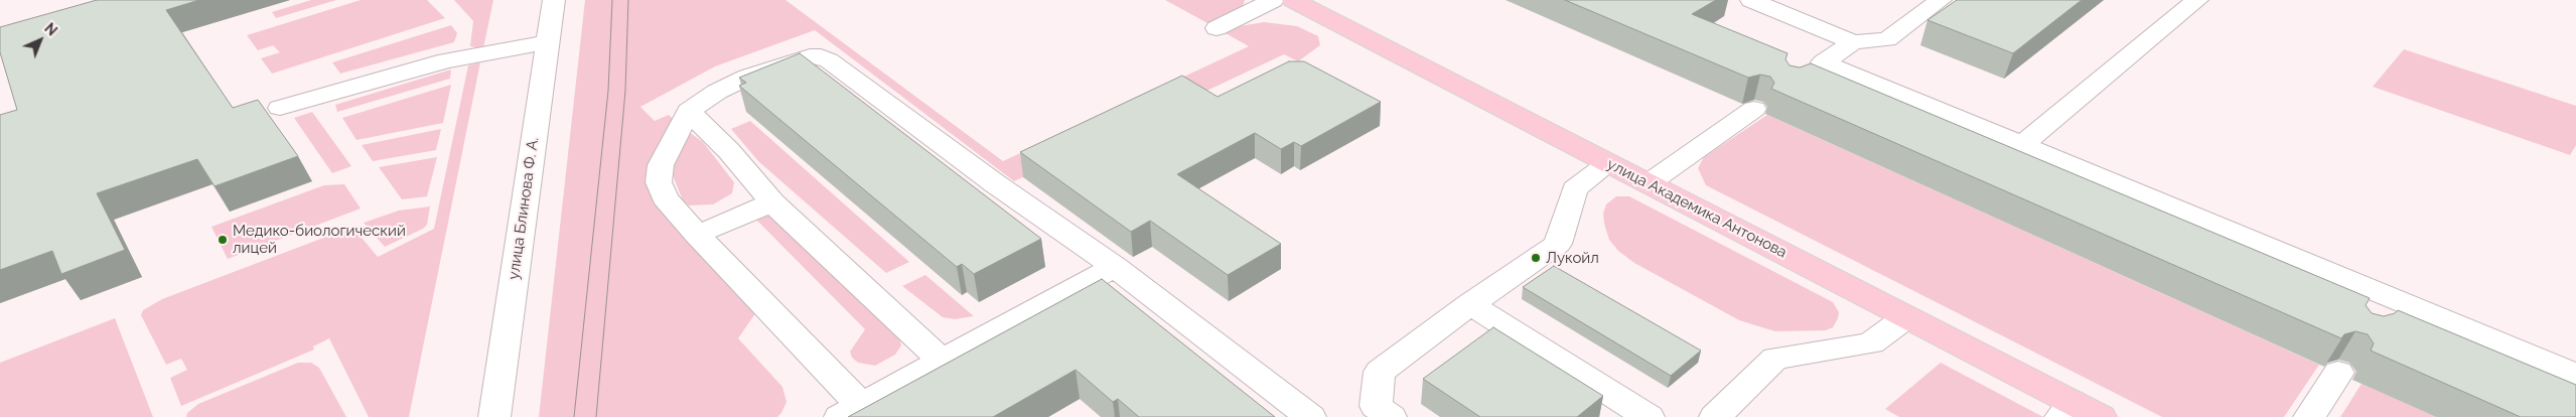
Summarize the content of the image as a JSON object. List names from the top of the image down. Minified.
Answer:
{"streets":{"main road":["улица Академика Антонова"],"street":["улица Блинова Ф. А."]},"places":["Медико-биологический лицей","Лукойл"],"north":"top right"}
